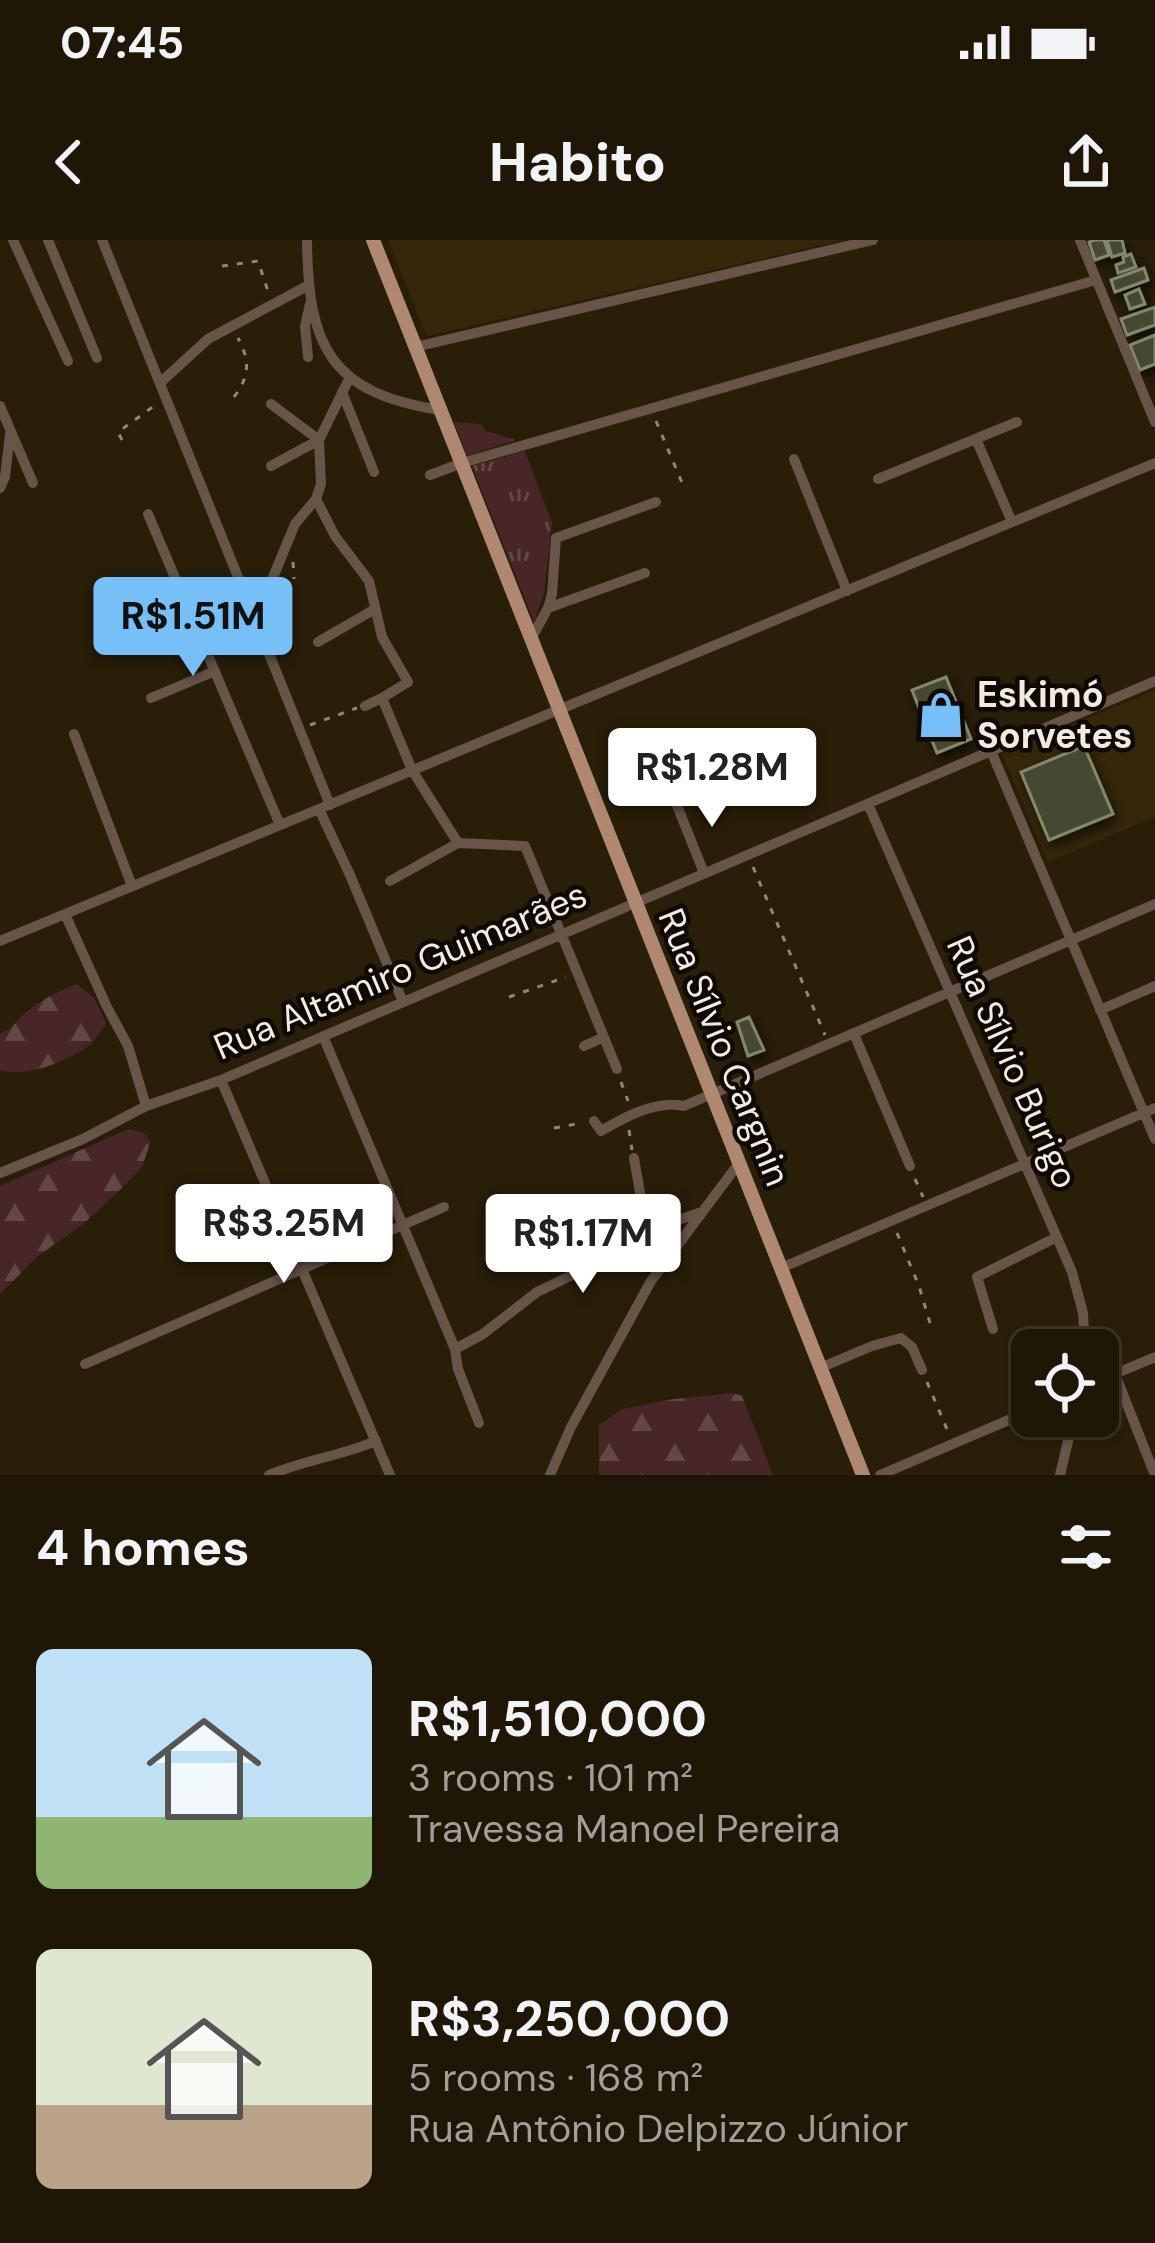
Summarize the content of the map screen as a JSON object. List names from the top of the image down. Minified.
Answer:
{"streets":{"main road":["Rua Sílvio Cargnin"],"street":["Rua Altamiro Guimarães","Rua Sílvio Burigo"]},"crossings":[["Rua Altamiro Guimarães","Rua Sílvio Cargnin"],["Rua Altamiro Guimarães","Rua Sílvio Burigo"]],"places":{"shop":["Eskimó Sorvetes"]},"page":{"status":"07:45","header":"Habito","price":["R$1.51M","R$1.28M","R$3.25M","R$1.17M"],"heading":"4 homes","list":[{"name":"R$1,510,000","note":"3 rooms · 101 m² · Travessa Manoel Pereira"},{"name":"R$3,250,000","note":"5 rooms · 168 m² · Rua Antônio Delpizzo Júnior"}]}}
